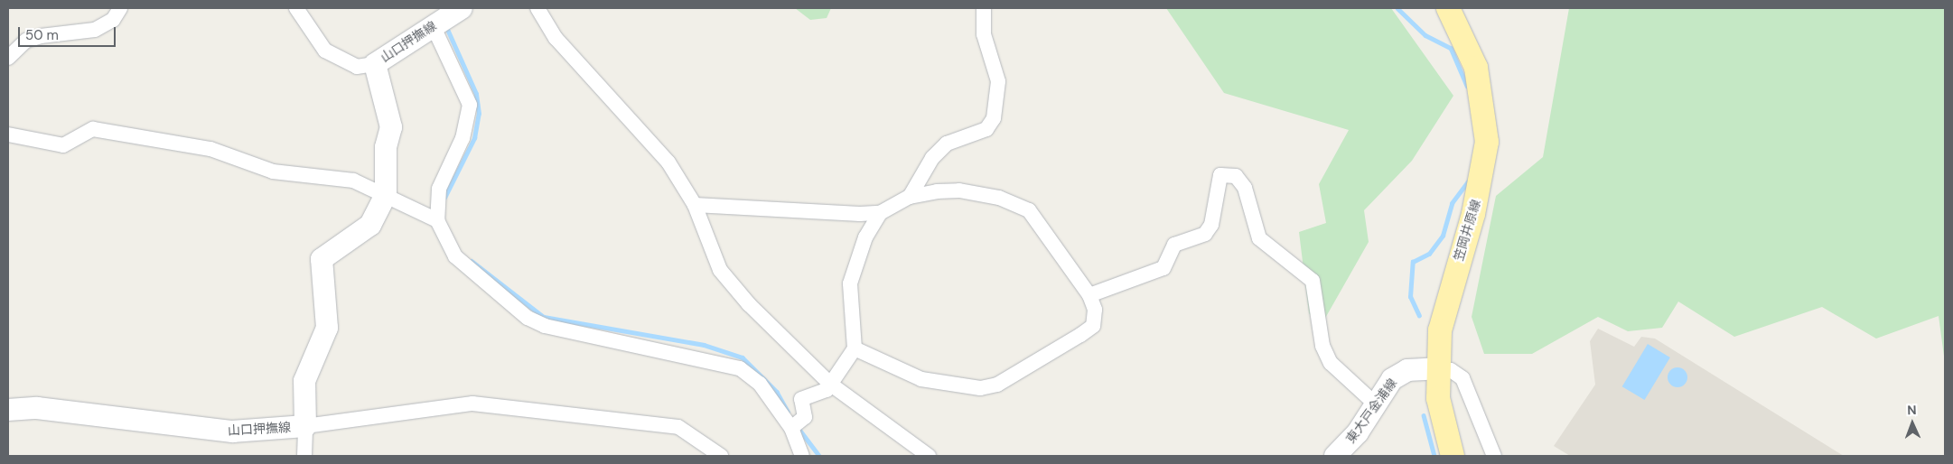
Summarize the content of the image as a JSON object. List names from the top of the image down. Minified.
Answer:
{"streets":{"main road":["山口押撫線","笠岡井原線","東大戸金浦線"]},"crossings":[["笠岡井原線","東大戸金浦線"]],"scale_bar":"50 m","north":"top"}
